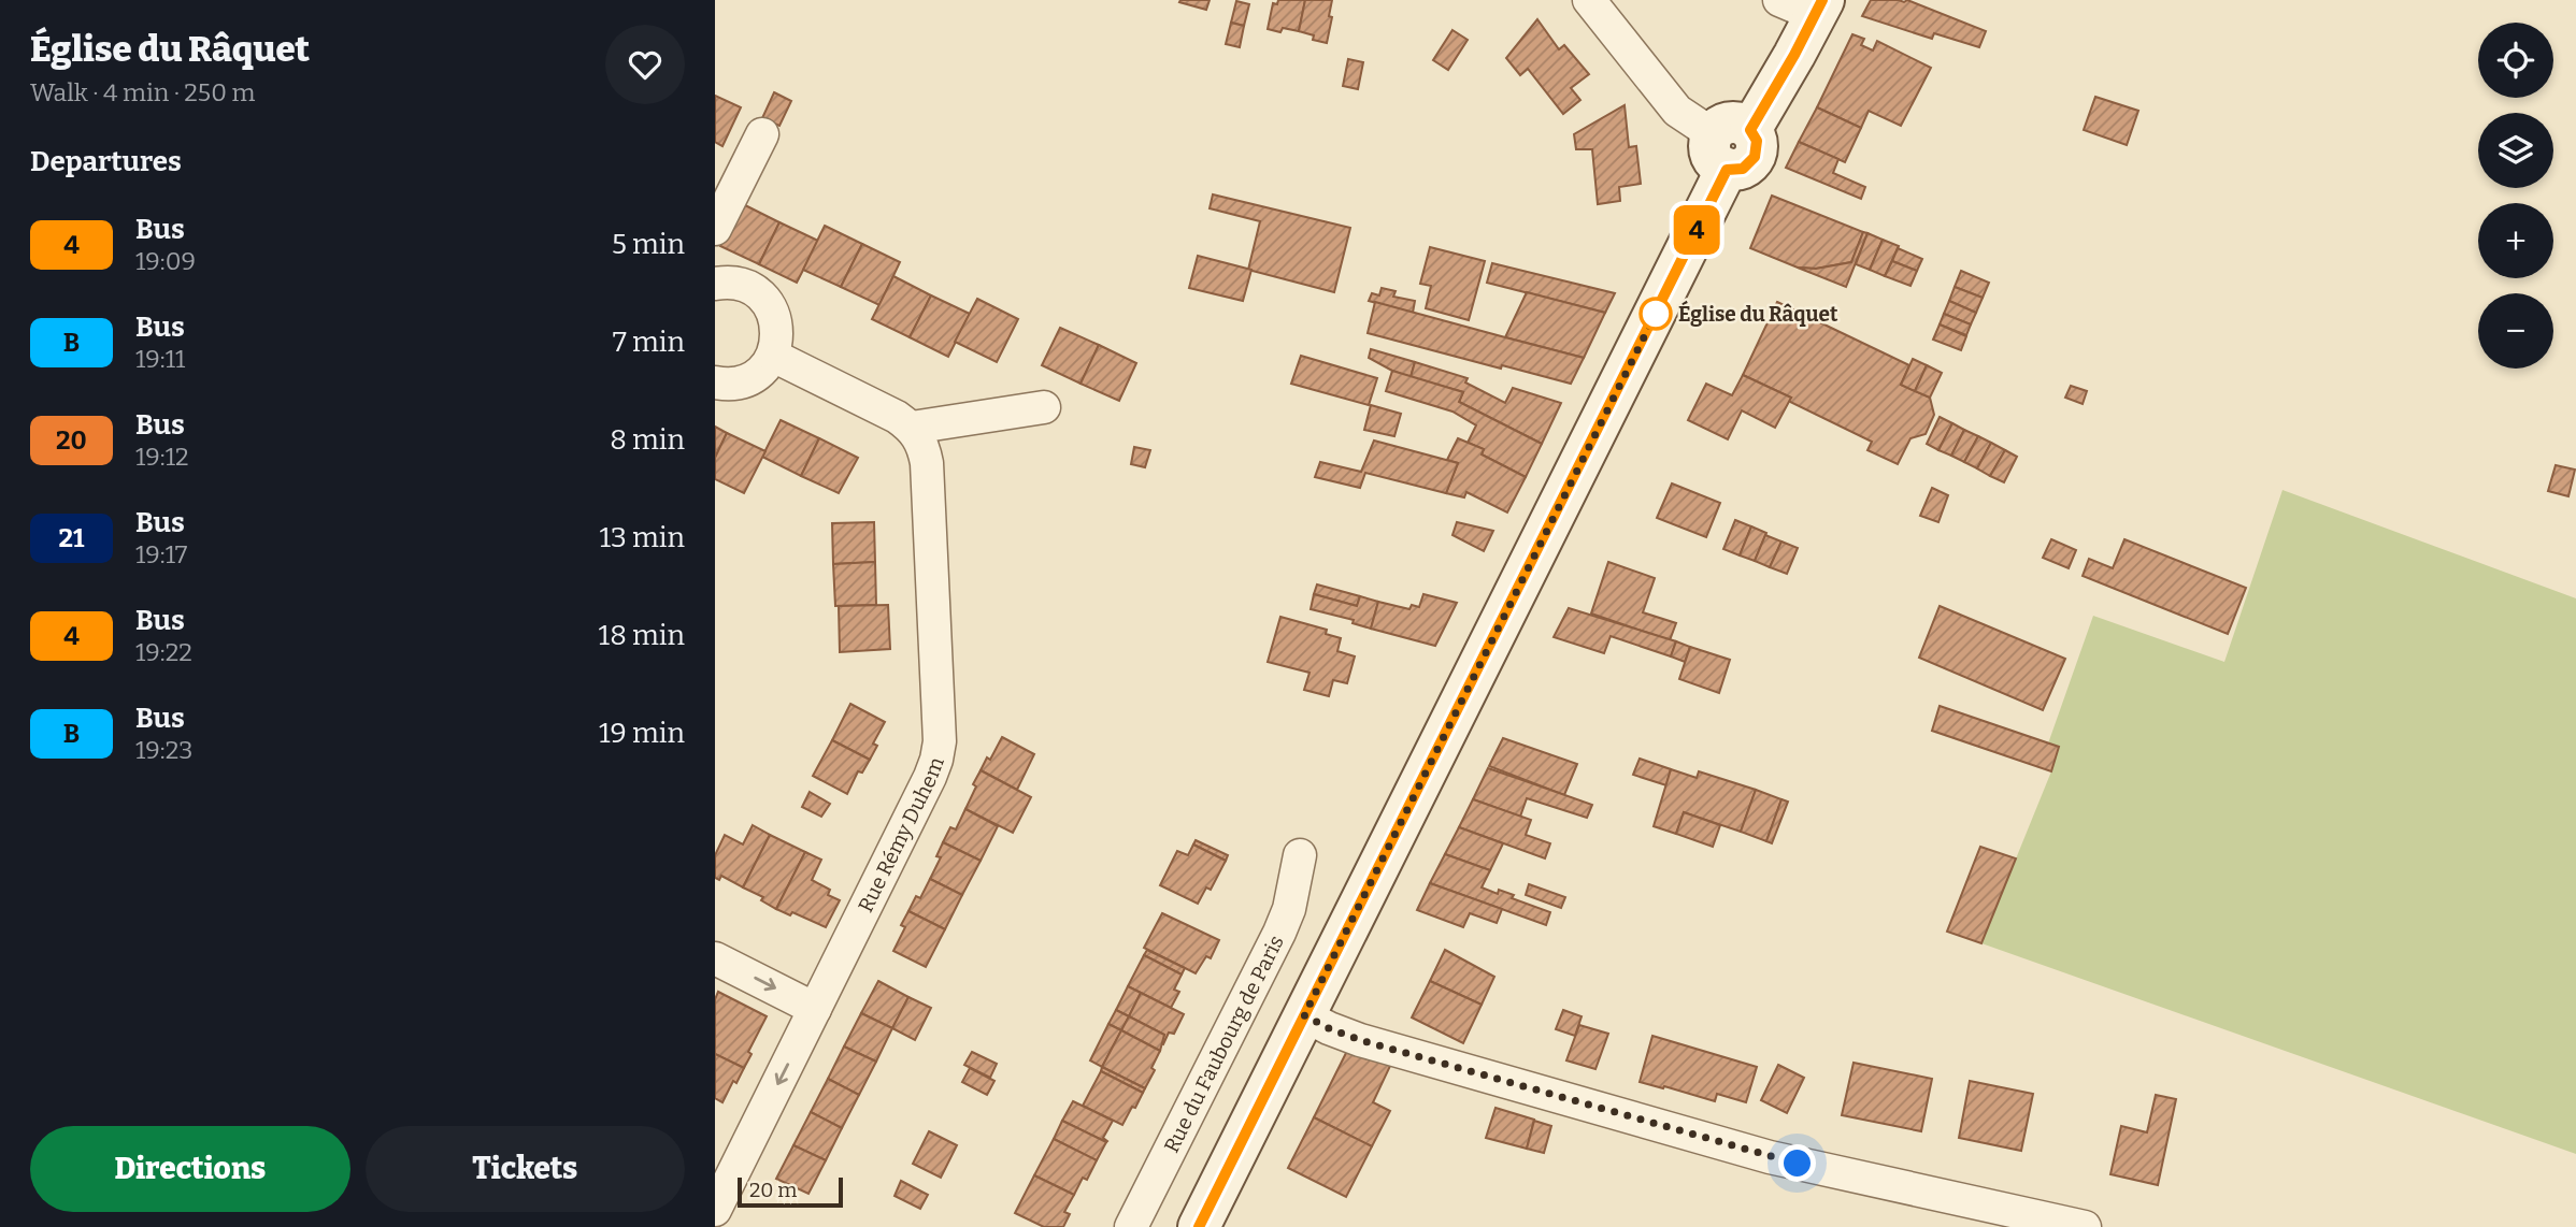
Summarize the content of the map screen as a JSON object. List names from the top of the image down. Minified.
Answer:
{"streets":{"street":["Rue Rémy Duhem","Rue du Faubourg de Paris"]},"places":["Église du Râquet"],"lines":["bus line 4"],"scale_bar":"20 m","page":{"heading":[["Église du Râquet","Walk · 4 min · 250 m"],"Departures"],"on_map":"4","map_buttons":["+","−"],"list":[{"mark":"4","name":"Bus","note":"19:09","value":"5 min"},{"mark":"B","name":"Bus","note":"19:11","value":"7 min"},{"mark":"20","name":"Bus","note":"19:12","value":"8 min"},{"mark":"21","name":"Bus","note":"19:17","value":"13 min"},{"mark":"4","name":"Bus","note":"19:22","value":"18 min"},{"mark":"B","name":"Bus","note":"19:23","value":"19 min"}],"buttons":["Directions","Tickets"],"scale":"20 m"}}
